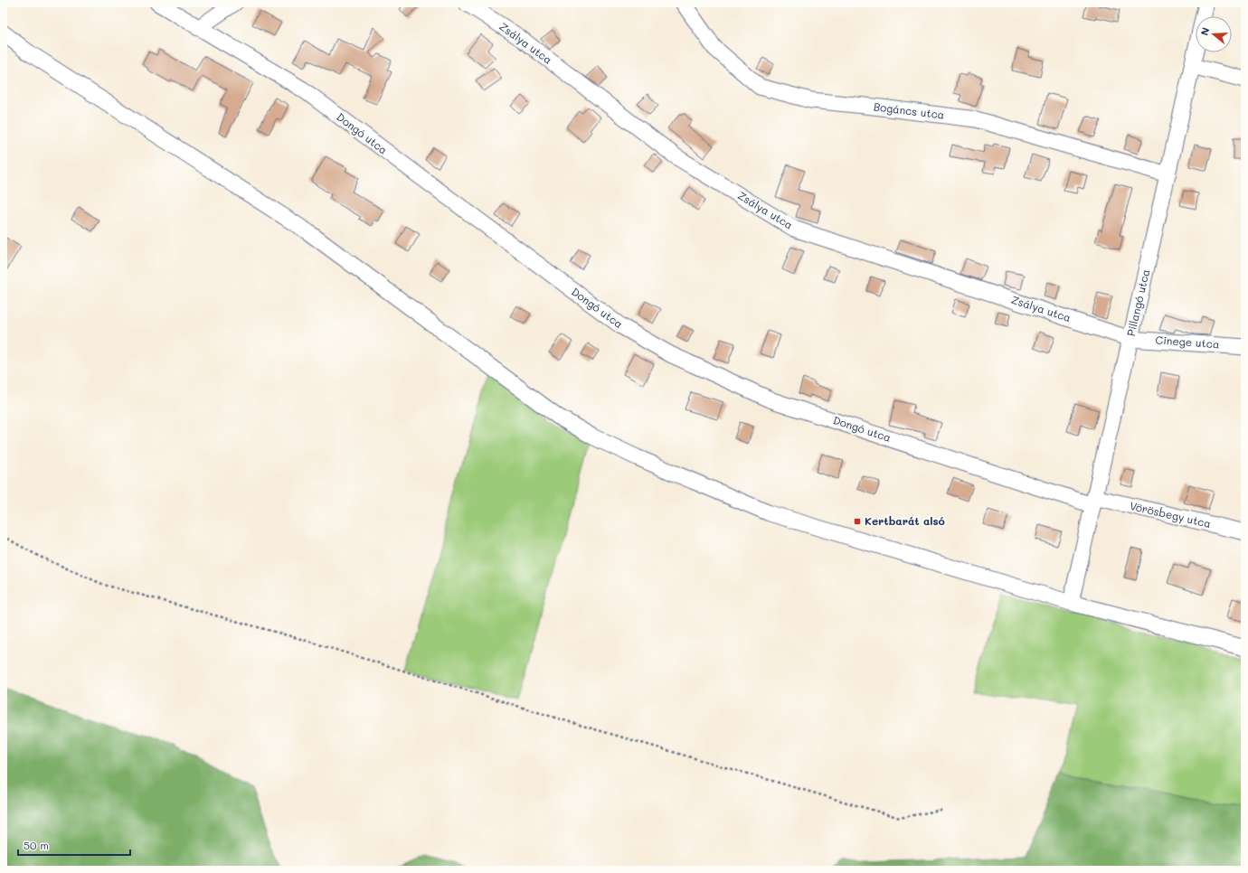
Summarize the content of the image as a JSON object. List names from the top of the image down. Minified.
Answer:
{"streets":{"street":["Zsálya utca","Bogáncs utca","Dongó utca","Pillangó utca","Cinege utca","Vörösbegy utca"]},"crossings":[["Zsálya utca","Pillangó utca"],["Zsálya utca","Cinege utca"],["Bogáncs utca","Pillangó utca"],["Dongó utca","Pillangó utca"],["Dongó utca","Vörösbegy utca"],["Pillangó utca","Cinege utca"],["Pillangó utca","Vörösbegy utca"]],"places":{"transit":["Kertbarát alsó"]},"scale_bar":"50 m","north":"left"}
